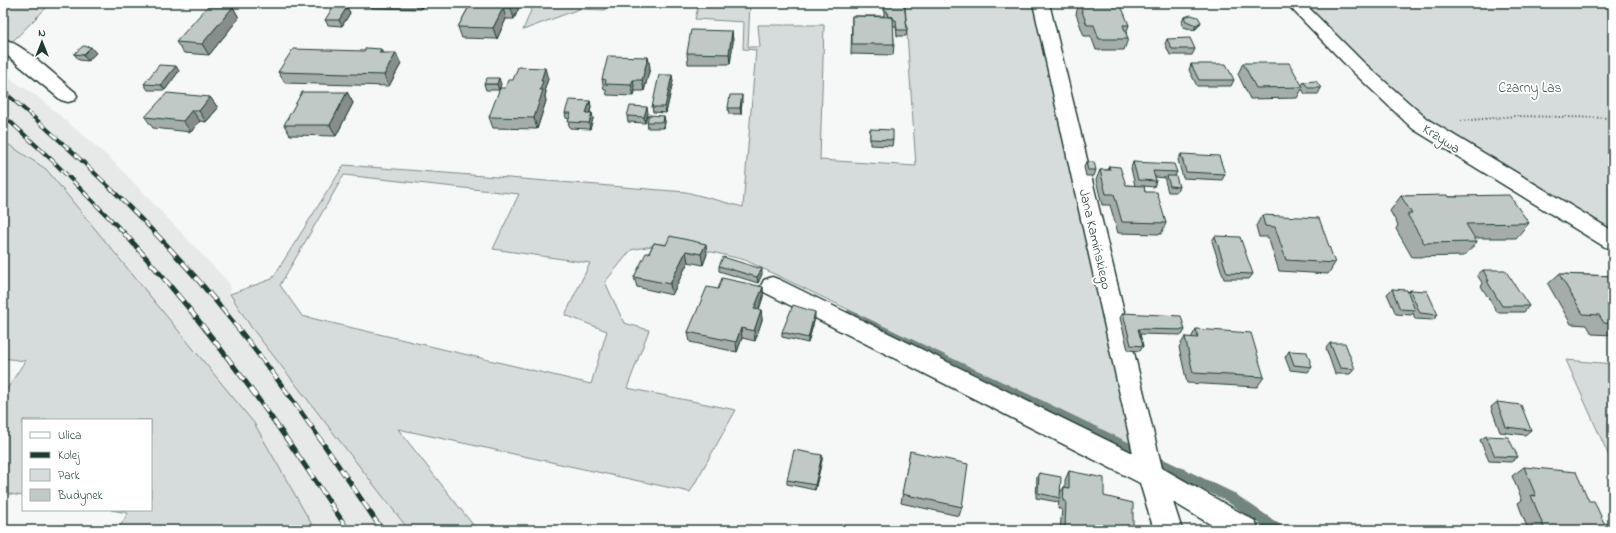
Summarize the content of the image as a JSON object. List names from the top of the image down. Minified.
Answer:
{"streets":{"street":["Krzywa","Jana Kamińskiego"]},"parks":["Czarny Las"],"legend":["Ulica","Kolej","Park","Budynek"],"north":"top"}
